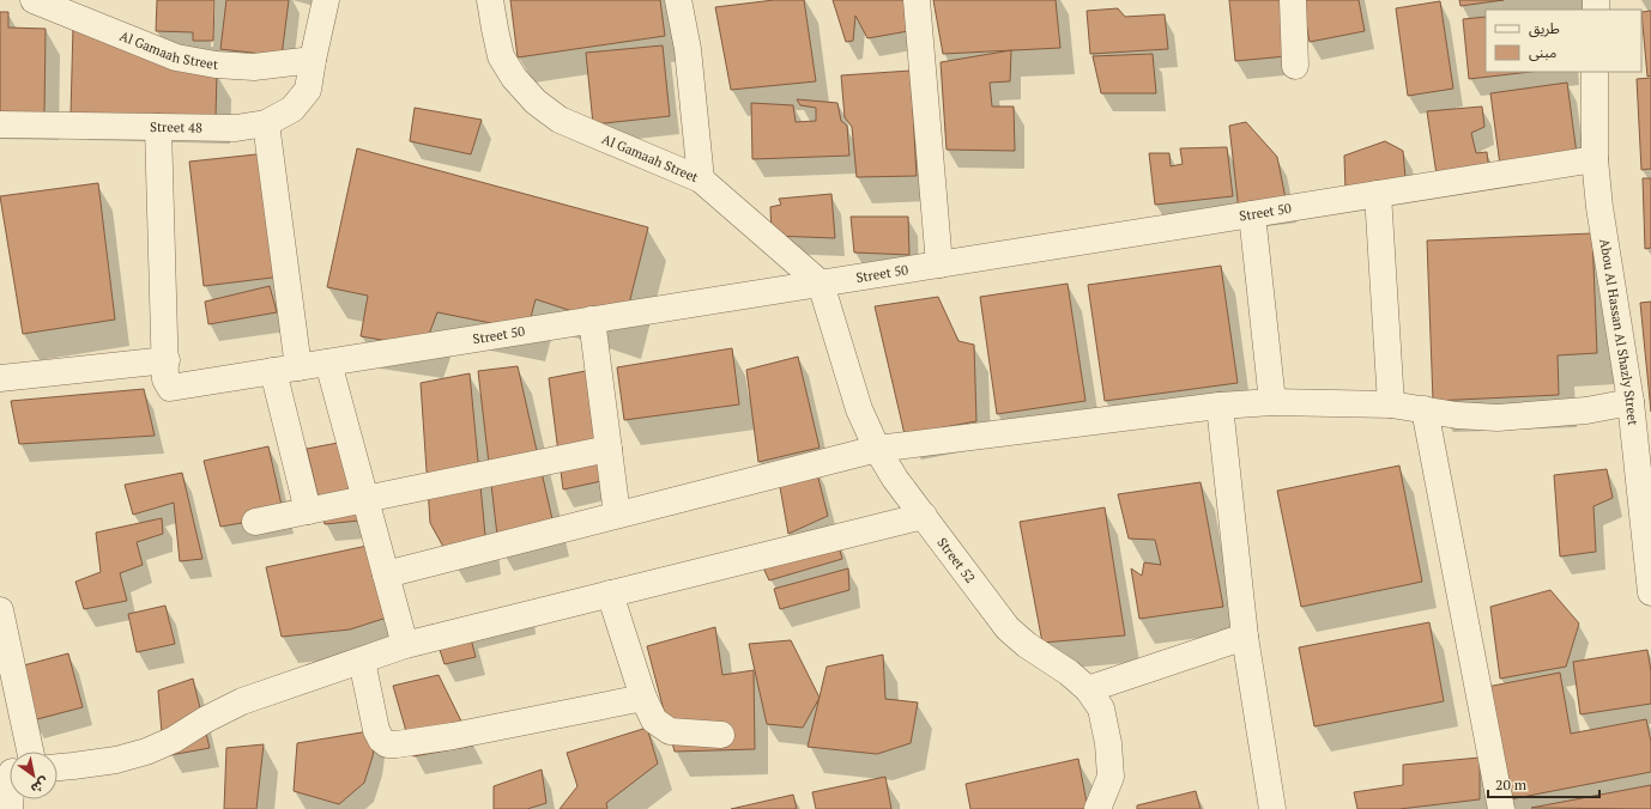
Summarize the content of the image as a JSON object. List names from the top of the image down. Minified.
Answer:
{"streets":{"street":["Al Gamaah Street","Street 48","Street 50","Abou Al Hassan Al Shazly Street","Street 52"]},"crossings":[["Al Gamaah Street","Street 48"],["Al Gamaah Street","Street 50"],["Al Gamaah Street","Street 52"],["Street 50","Abou Al Hassan Al Shazly Street"],["Street 50","Street 52"]],"legend":["طريق","مبنى"],"scale_bar":"20 m","north":"bottom right"}
